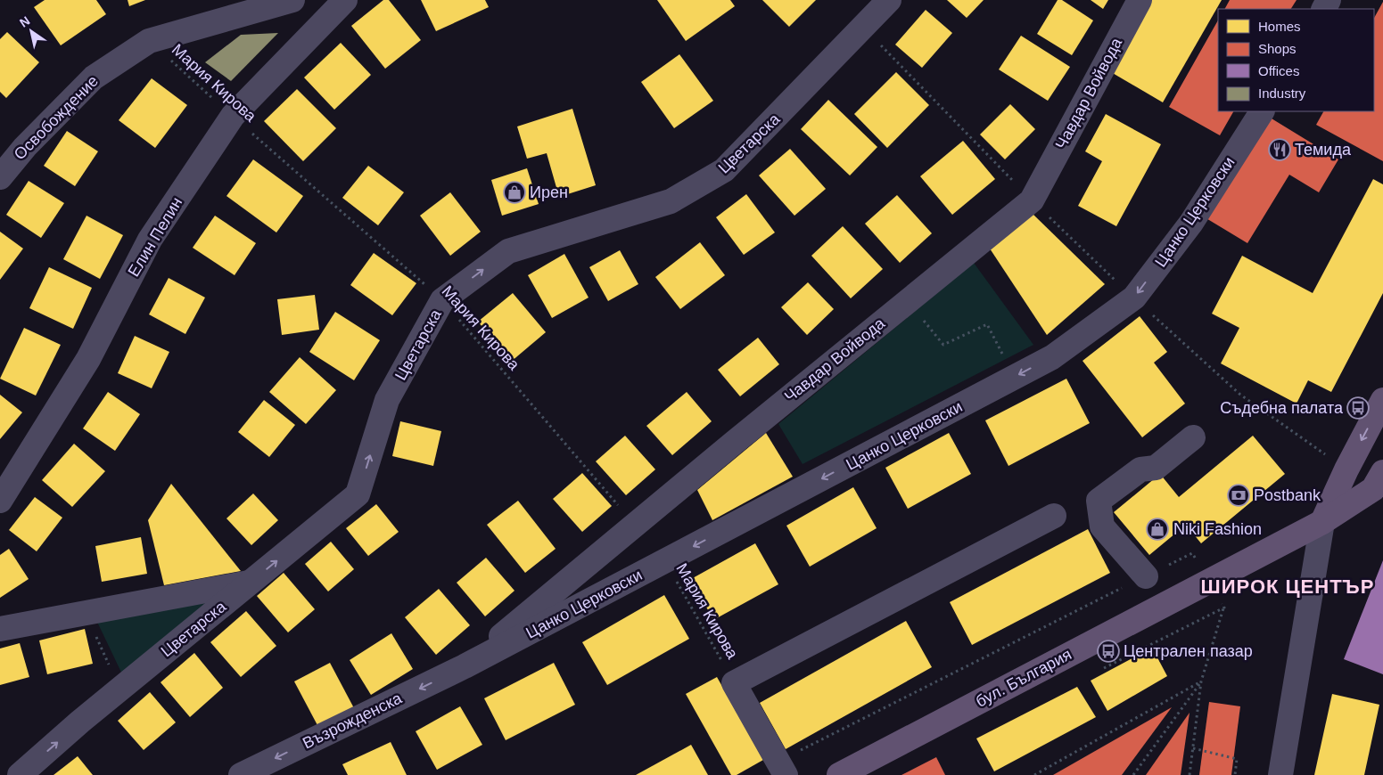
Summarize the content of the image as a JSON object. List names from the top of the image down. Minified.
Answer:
{"streets":{"main road":["бул. България"],"street":["Чавдар Войвода","Освобождение","Цветарска","Цанко Церковски","Елин Пелин","Възрожденска"],"path":["Мария Кирова"]},"crossings":[["Мария Кирова","Чавдар Войвода"],["Мария Кирова","Освобождение"],["Мария Кирова","Цветарска"],["Мария Кирова","Цанко Церковски"],["Мария Кирова","Елин Пелин"],["Чавдар Войвода","Цанко Церковски"],["Чавдар Войвода","Възрожденска"],["Цанко Церковски","Възрожденска"]],"one_way":["Цветарска"],"districts":["ШИРОК ЦЕНТЪР"],"places":{"restaurant":["Темида"],"shop":["Ирен","Niki Fashion"],"bus stop":["Съдебна палата","Централен пазар"],"bank":["Postbank"]},"legend":["Homes","Shops","Offices","Industry"],"north":"top left"}
